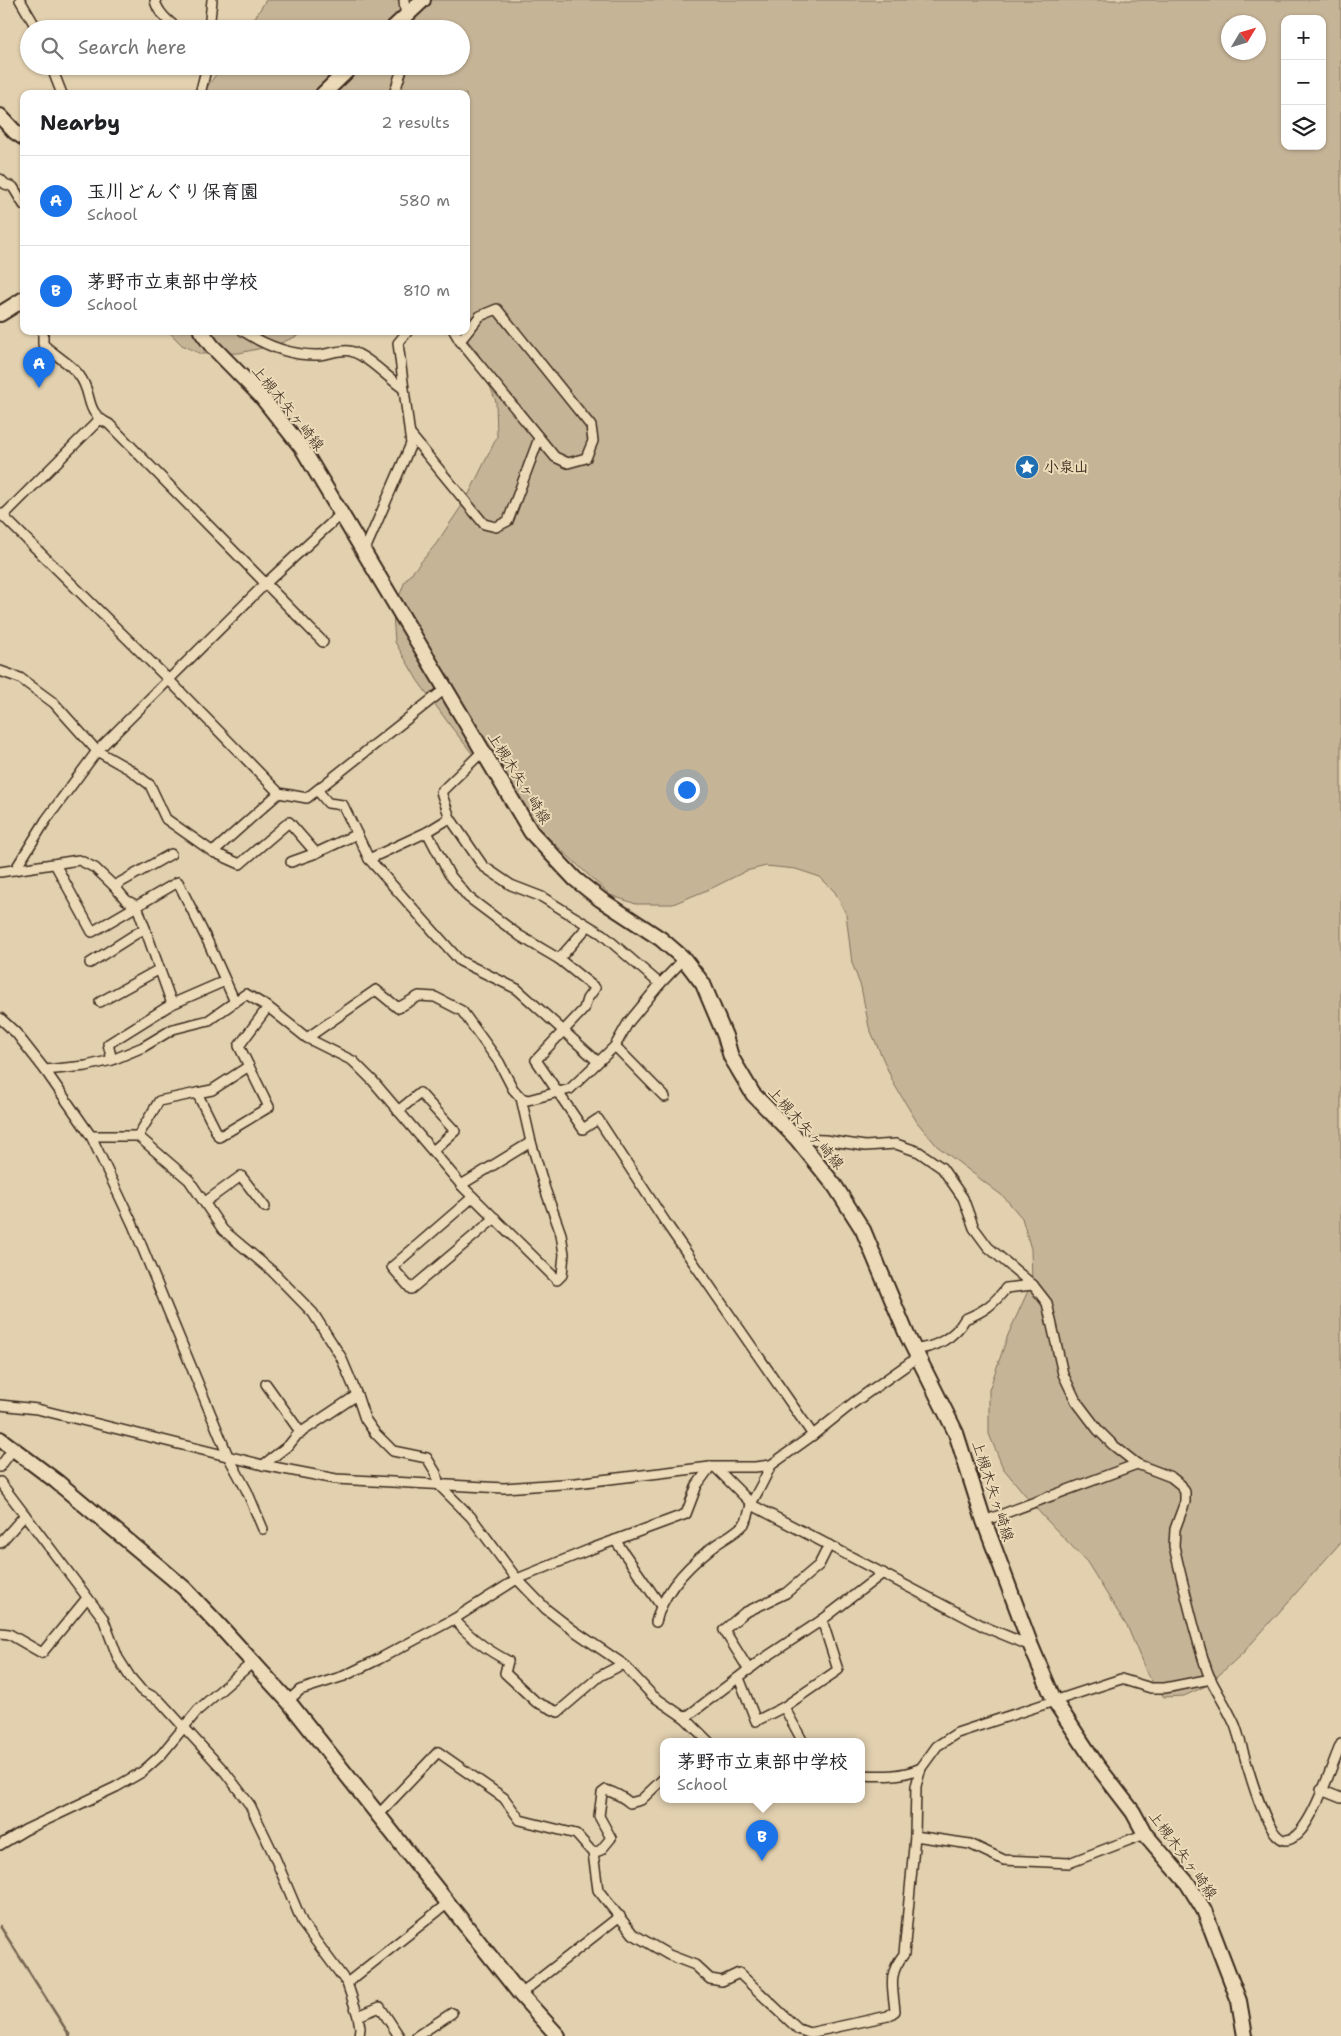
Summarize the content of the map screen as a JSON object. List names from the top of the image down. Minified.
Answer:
{"streets":{"main road":["上槻木矢ヶ崎線"]},"places":{"place":["小泉山"]},"north":"top right","page":{"map_buttons":["+","−"],"search":"Search here","heading":["Nearby","2 results"],"list":[{"mark":"A","name":"玉川どんぐり保育園","note":"School","value":"580 m"},{"mark":"B","name":"茅野市立東部中学校","note":"School","value":"810 m"}],"pins":["A","B"],"popup":["茅野市立東部中学校","School"]}}
